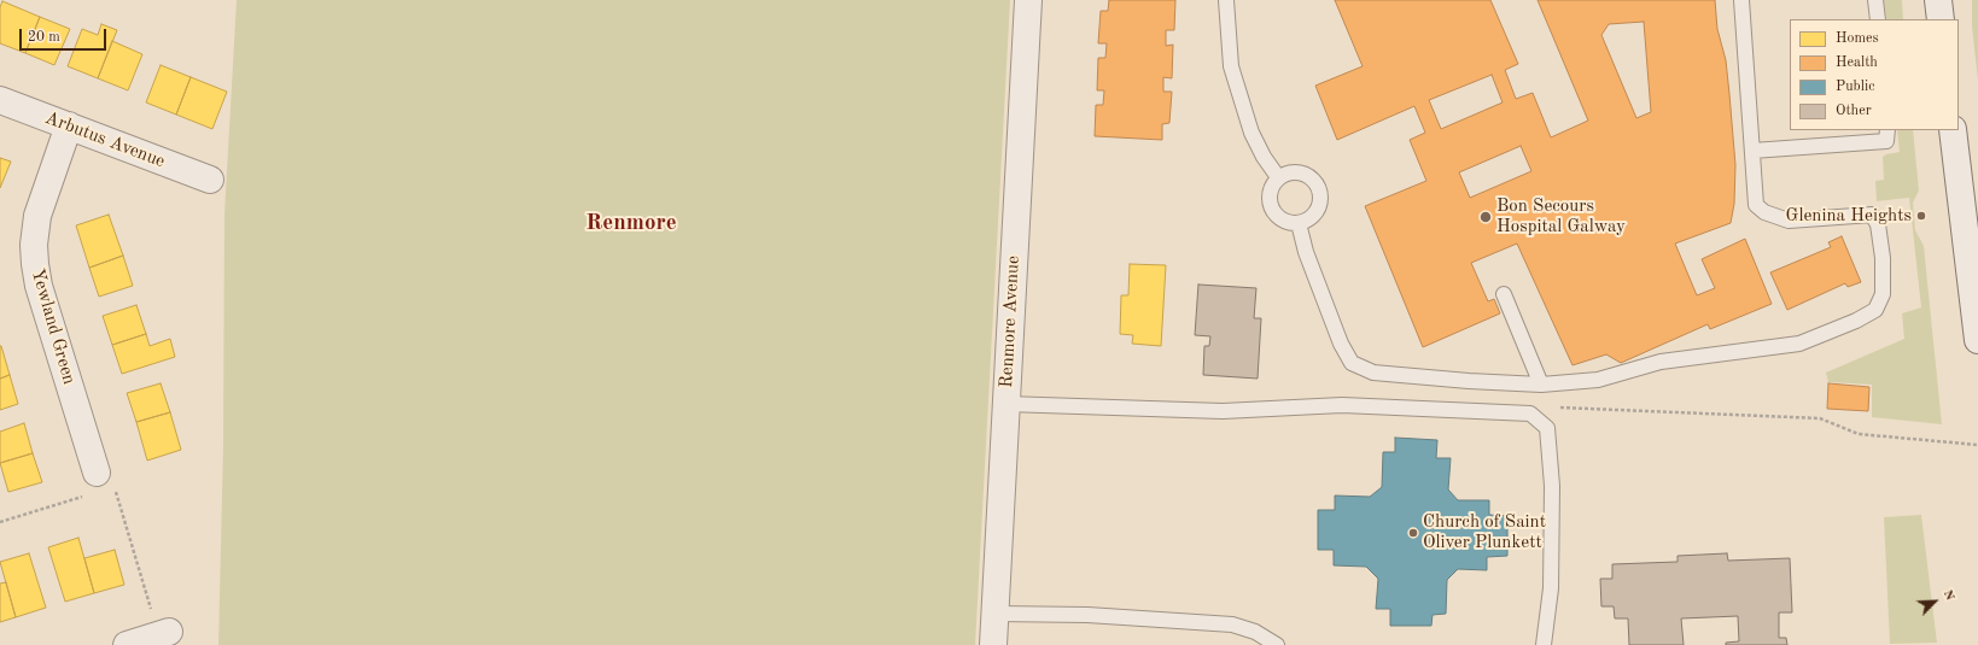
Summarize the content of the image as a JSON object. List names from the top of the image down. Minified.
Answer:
{"streets":{"street":["Arbutus Avenue","Renmore Avenue","Yewland Green"]},"crossings":[["Arbutus Avenue","Yewland Green"]],"districts":["Renmore"],"places":["Glenina Heights","Bon Secours Hospital Galway","Church of Saint Oliver Plunkett"],"legend":["Homes","Health","Public","Other"],"scale_bar":"20 m","north":"top right"}
